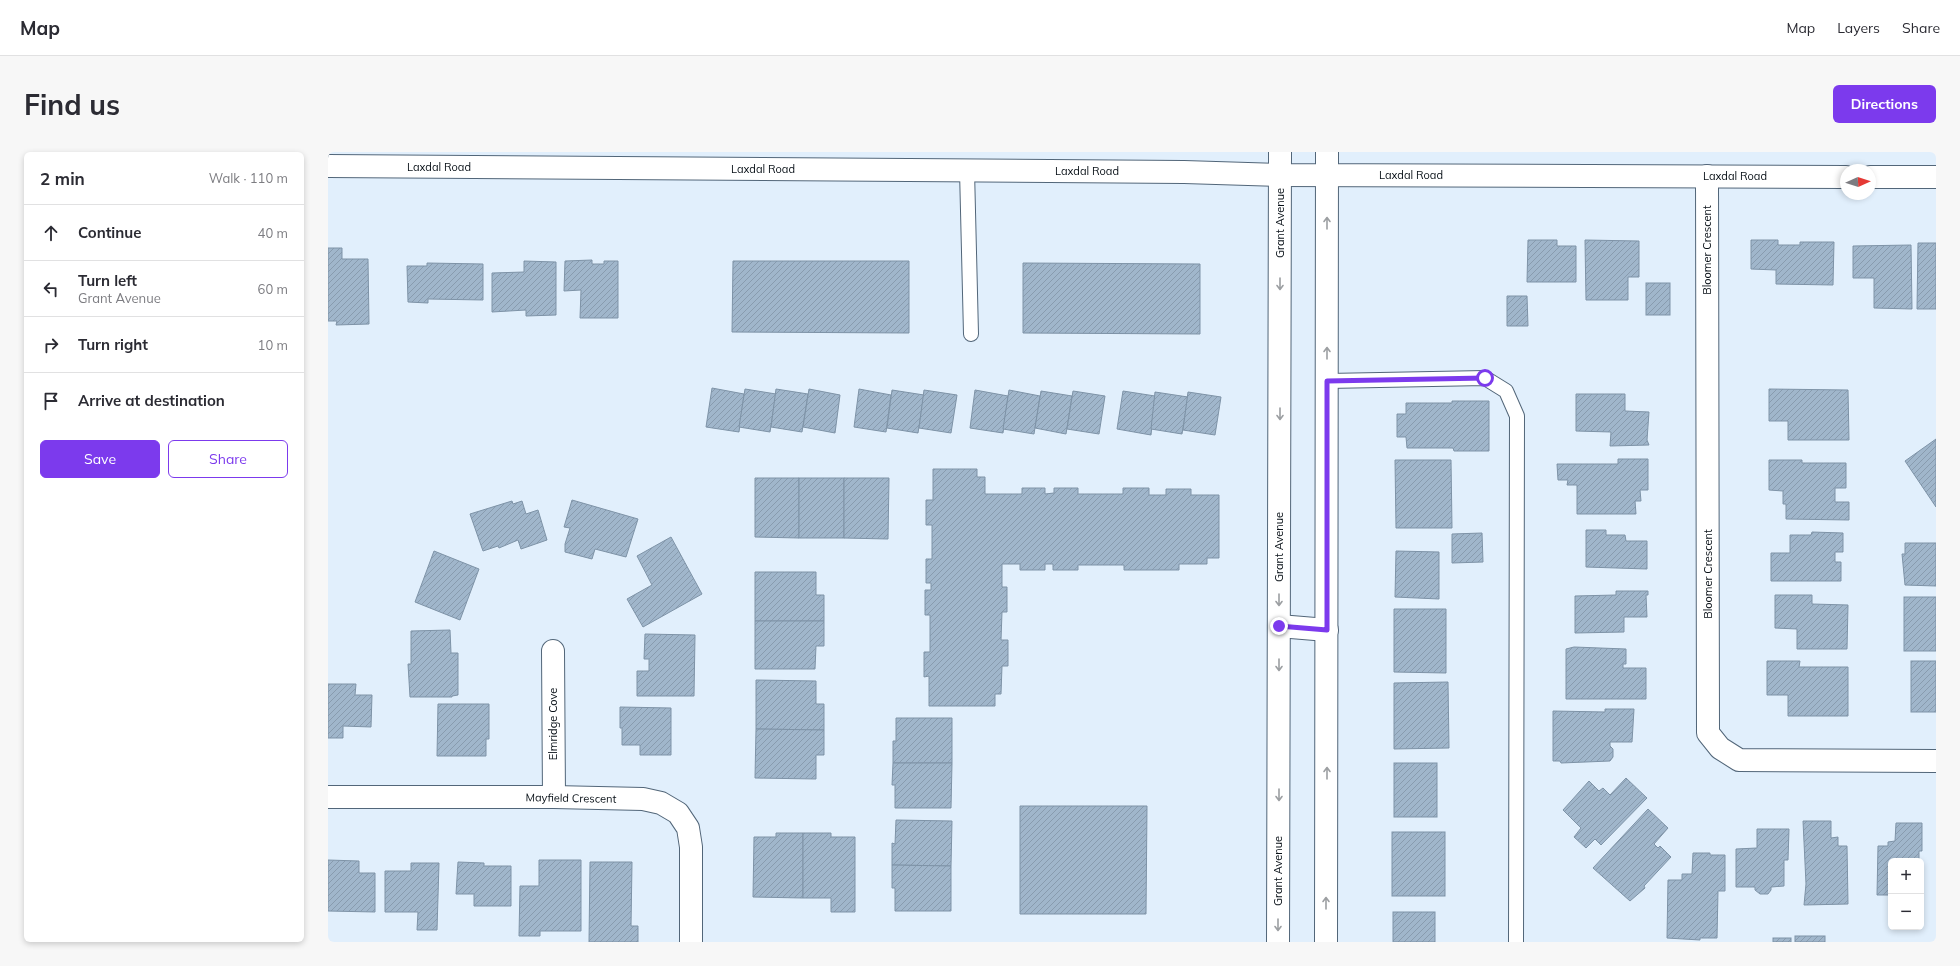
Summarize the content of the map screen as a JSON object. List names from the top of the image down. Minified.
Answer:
{"streets":{"street":["Laxdal Road","Grant Avenue","Bloomer Crescent","Elmridge Cove","Mayfield Crescent"]},"crossings":[["Laxdal Road","Grant Avenue"],["Laxdal Road","Bloomer Crescent"],["Elmridge Cove","Mayfield Crescent"]],"north":"right","page":{"header":"Map","nav":["Map","Layers","Share"],"buttons":["Directions",["Save","Share"]],"title":"Find us","heading":["2 min","Walk · 110 m"],"list":[["Continue","40 m"],["Turn left","Grant Avenue","60 m"],["Turn right","10 m"],"Arrive at destination"],"map_buttons":["+","−"]}}
